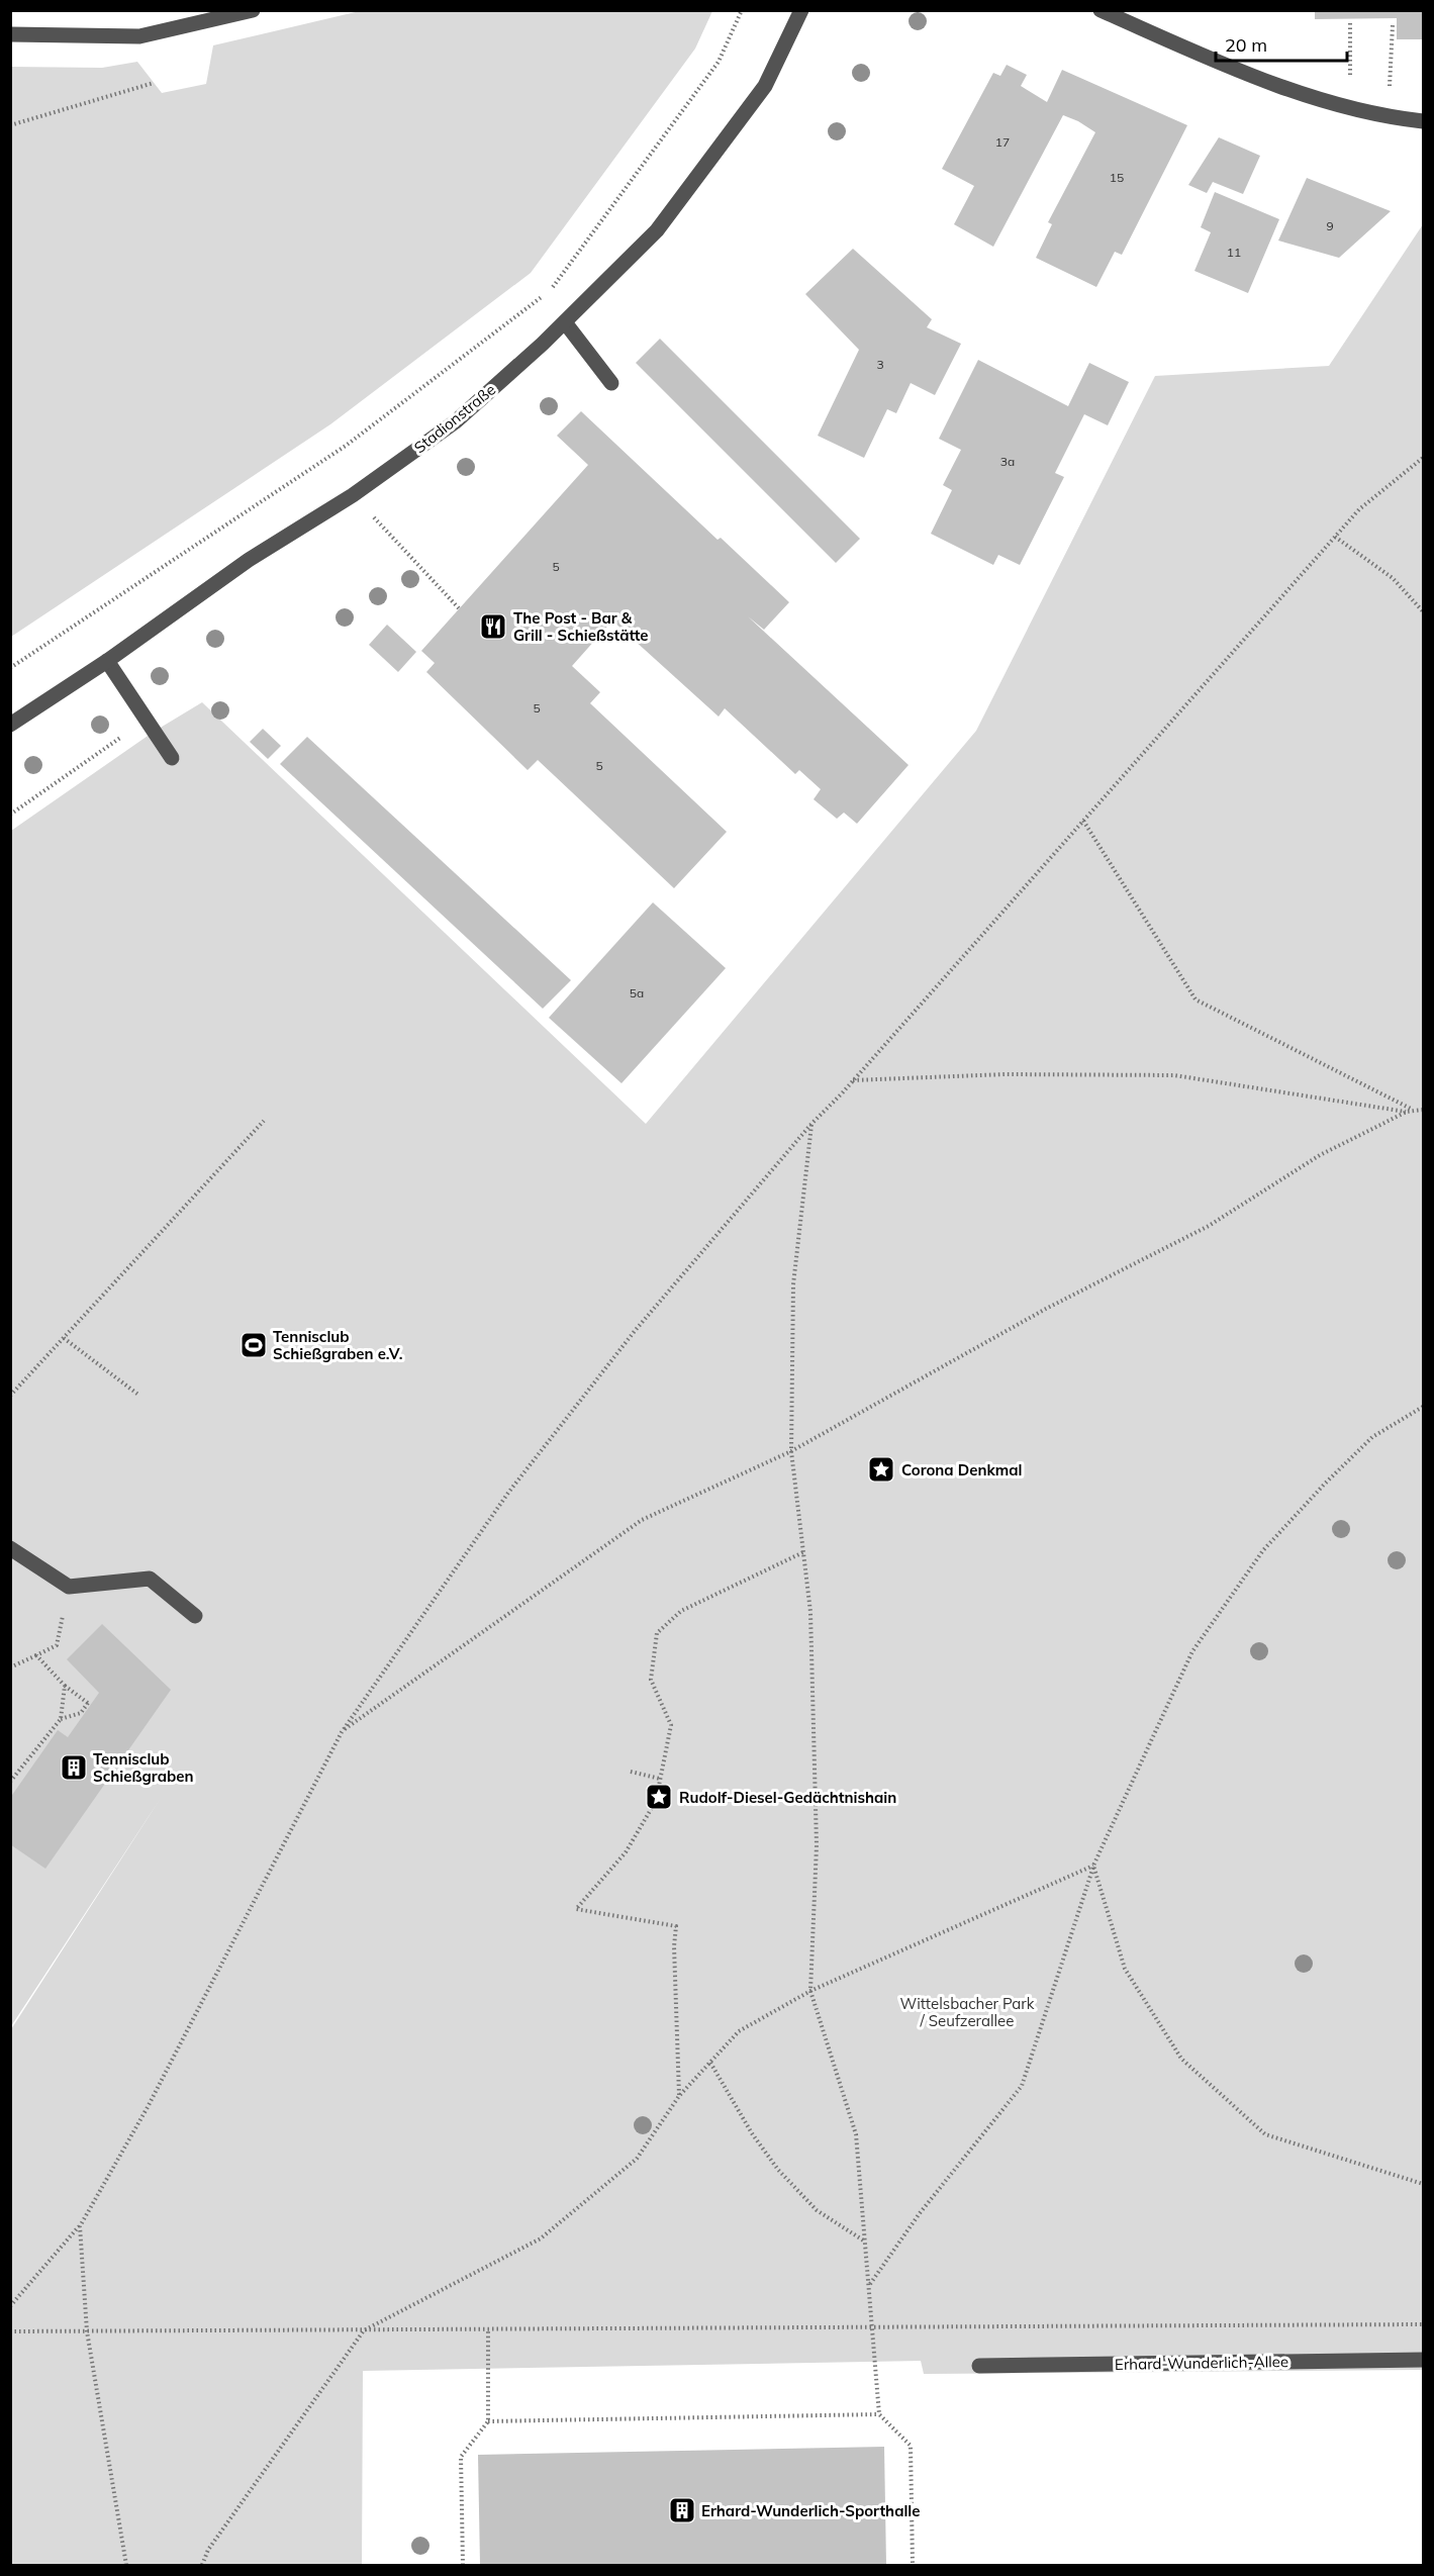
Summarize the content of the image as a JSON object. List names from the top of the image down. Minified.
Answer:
{"streets":{"street":["Stadionstraße","Erhard-Wunderlich-Allee"]},"parks":["Wittelsbacher Park / Seufzerallee"],"places":{"restaurant":["The Post - Bar & Grill - Schießstätte"],"sports":["Tennisclub Schießgraben e.V."],"place":["Corona Denkmal","Rudolf-Diesel-Gedächtnishain"],"building":["Tennisclub Schießgraben","Erhard-Wunderlich-Sporthalle"]},"house_numbers":["17","15","9","11","3","3a","5","5","5","5a"],"scale_bar":"20 m"}
